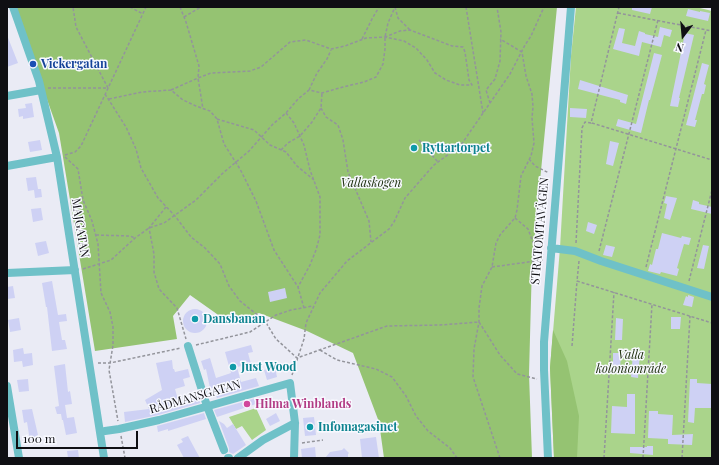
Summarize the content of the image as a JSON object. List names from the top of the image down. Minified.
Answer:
{"streets":{"street":["MAJGATAN","STRATOMTAVÄGEN","RÅDMANSGATAN"]},"parks":["Vallaskogen","Valla koloniområde"],"places":["Vickergatan","Ryttartorpet","Dansbanan","Just Wood","Hilma Winblands","Infomagasinet"],"scale_bar":"100 m","north":"bottom"}
